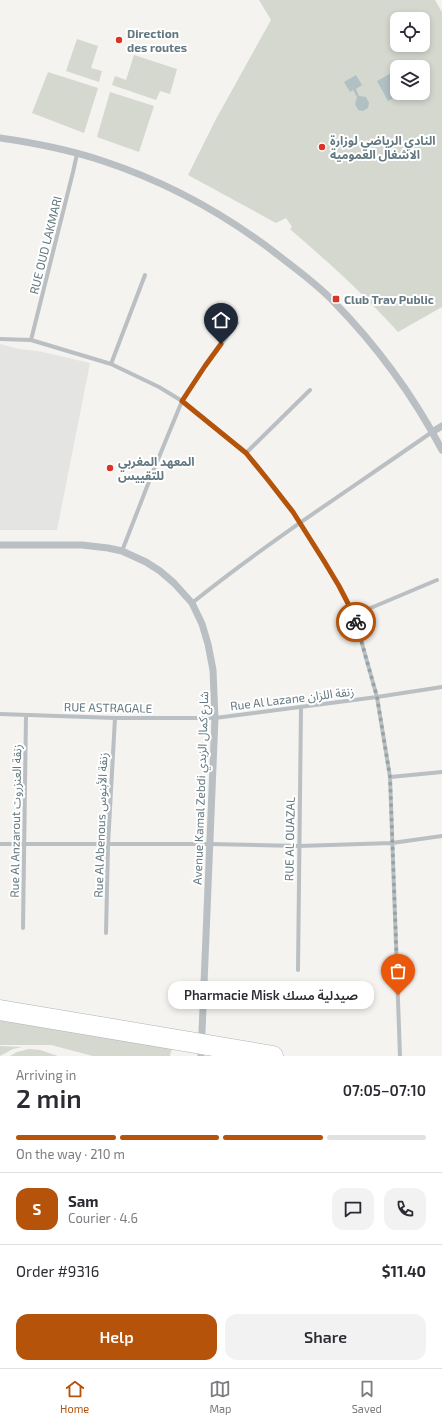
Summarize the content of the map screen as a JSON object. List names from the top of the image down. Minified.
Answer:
{"streets":{"street":["RUE OUD LAKMARI","Rue Al Lazane زنقة اللزان","RUE ASTRAGALE","Avenue Kamal Zebdi شارع كمال الزبدي","Rue Al Anzarout زنقة العنزروت","Rue Al Abenous زنقة الأبنوس","RUE AL OUAZAL"]},"crossings":[["Rue Al Lazane زنقة اللزان","RUE ASTRAGALE"],["Rue Al Lazane زنقة اللزان","Avenue Kamal Zebdi شارع كمال الزبدي"],["Rue Al Lazane زنقة اللزان","RUE AL OUAZAL"],["RUE ASTRAGALE","Avenue Kamal Zebdi شارع كمال الزبدي"],["RUE ASTRAGALE","Rue Al Anzarout زنقة العنزروت"],["RUE ASTRAGALE","Rue Al Abenous زنقة الأبنوس"]],"places":{"other":["Direction des routes","النادي الرياضي لوزارة الاشغال العمومية","المعهد المغربي للتقييس","Pharmacie Misk صيدلية مسك"],"transit":["Club Trav Public"]},"page":{"bubble":"Pharmacie Misk صيدلية مسك","heading":["2 min","Arriving in","07:05–07:10"],"panel":["Sam","Courier · 4.6","Order #9316","$11.40"],"bar":"On the way · 210 m","round":"S","buttons":["Help","Share"],"tabs":["Home","Map","Saved"]}}
